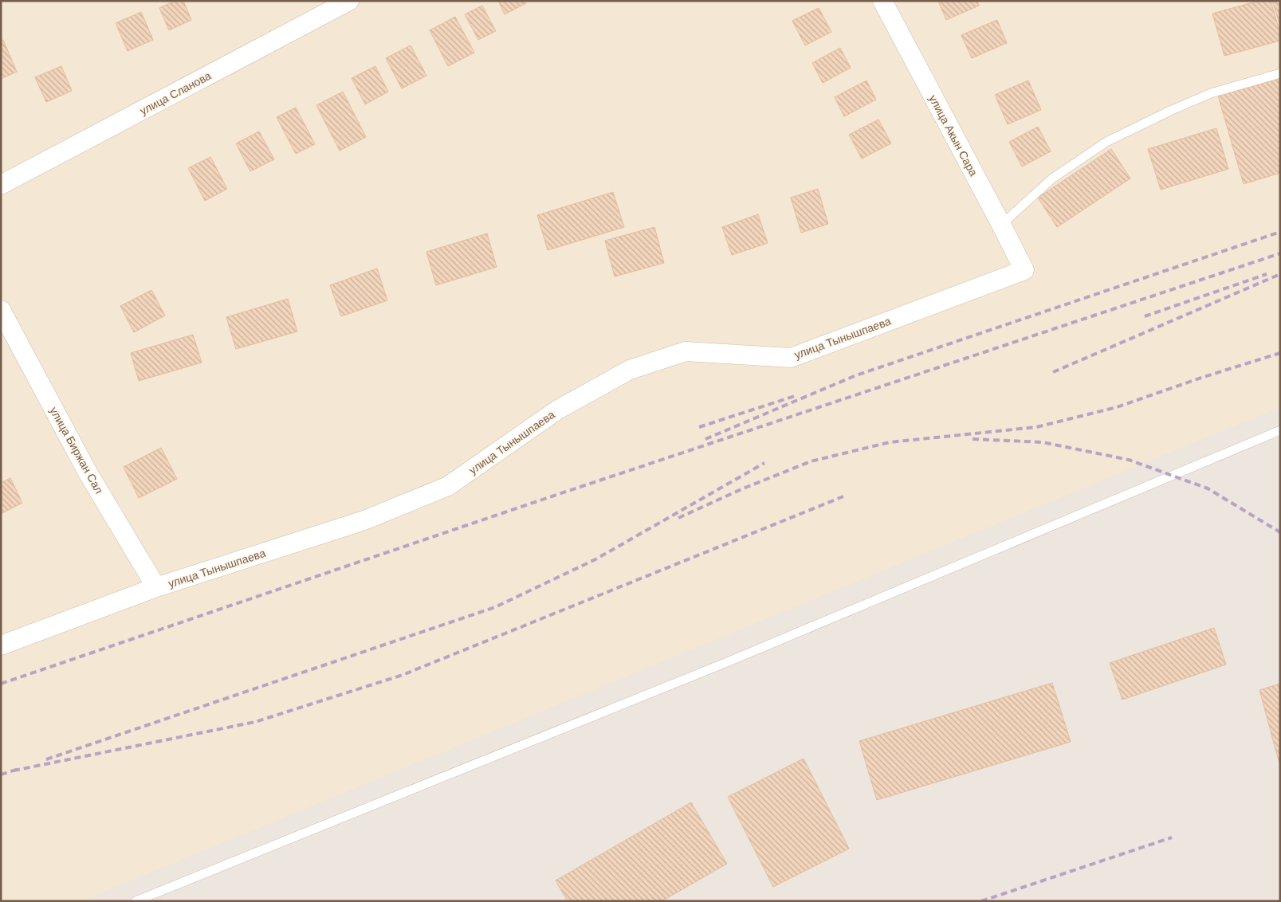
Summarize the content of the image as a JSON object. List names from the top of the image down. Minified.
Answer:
{"streets":{"street":["улица Сланова","улица Акын Сара","улица Тынышпаева","улица Биржан Сал"]},"crossings":[["улица Акын Сара","улица Тынышпаева"],["улица Тынышпаева","улица Биржан Сал"]]}
